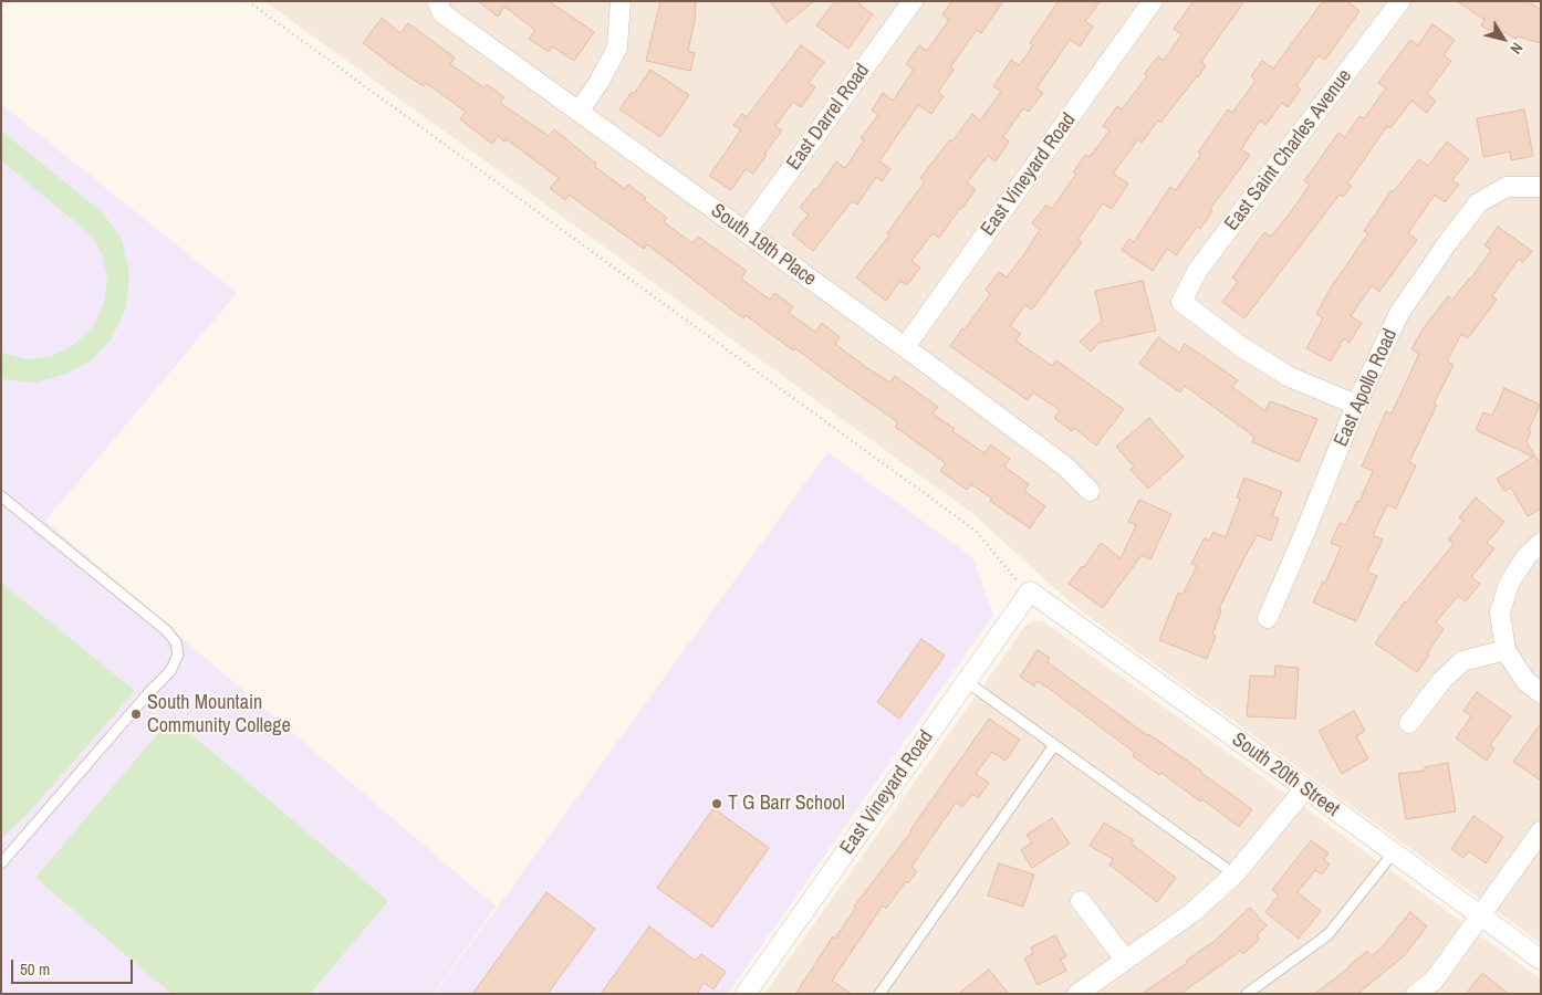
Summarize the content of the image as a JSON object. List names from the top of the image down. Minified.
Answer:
{"streets":{"street":["East Darrel Road","East Saint Charles Avenue","East Vineyard Road","South 19th Place","East Apollo Road","South 20th Street"]},"crossings":[["East Darrel Road","South 19th Place"],["East Saint Charles Avenue","East Apollo Road"],["East Vineyard Road","South 19th Place"],["East Vineyard Road","South 20th Street"]],"places":["South Mountain Community College","T G Barr School"],"scale_bar":"50 m","north":"bottom right"}
